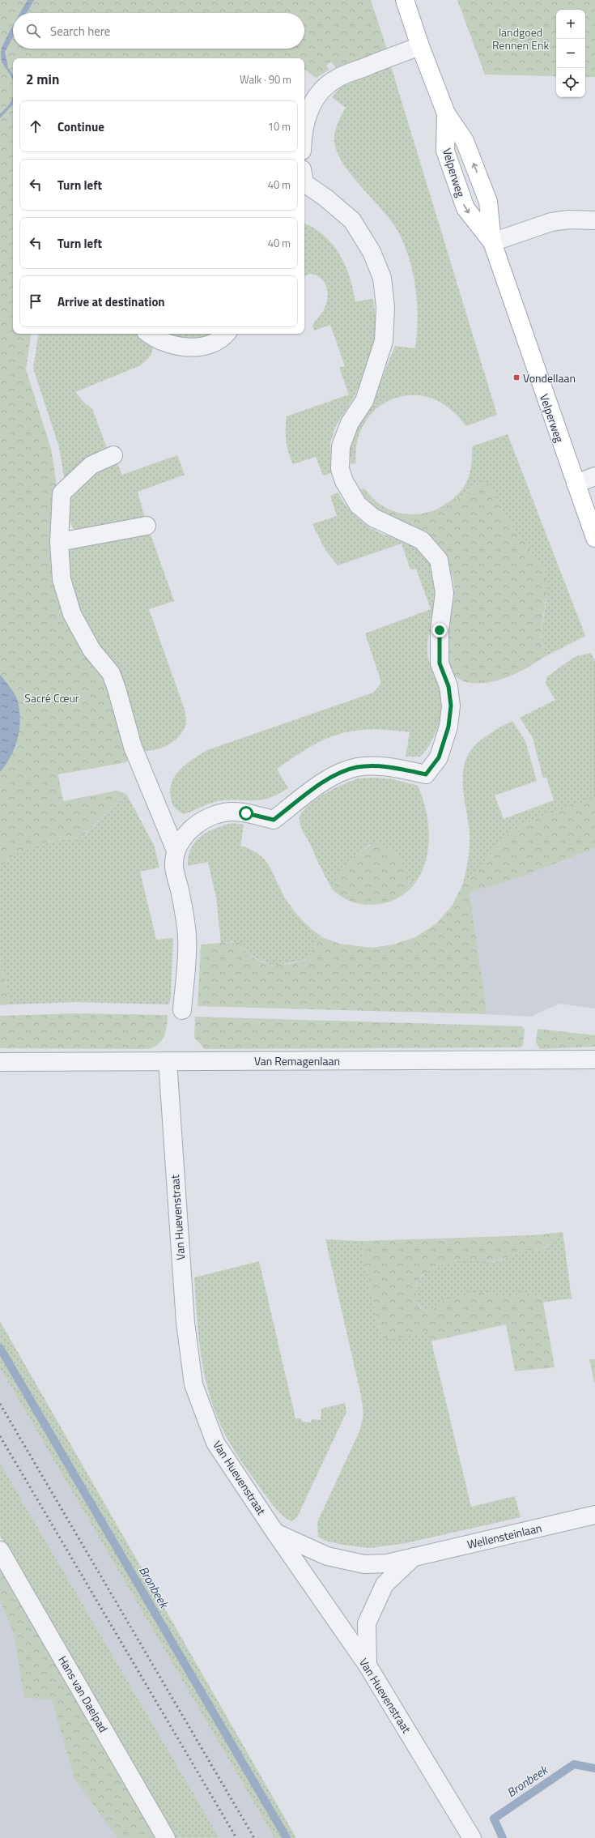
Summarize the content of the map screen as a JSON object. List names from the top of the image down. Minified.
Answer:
{"streets":{"main road":["Velperweg"],"street":["Van Remagenlaan","Van Huevenstraat","Wellensteinlaan","Hans van Daelpad"]},"crossings":[["Van Remagenlaan","Van Huevenstraat"],["Van Huevenstraat","Wellensteinlaan"]],"water":["Bronbeek"],"parks":["landgoed Rennen Enk","Sacré Cœur"],"places":{"transit":["Vondellaan"]},"page":{"map_buttons":["+","−"],"search":"Search here","heading":["2 min","Walk · 90 m"],"list":[["Continue","10 m"],["Turn left","40 m"],["Turn left","40 m"],"Arrive at destination"]}}
